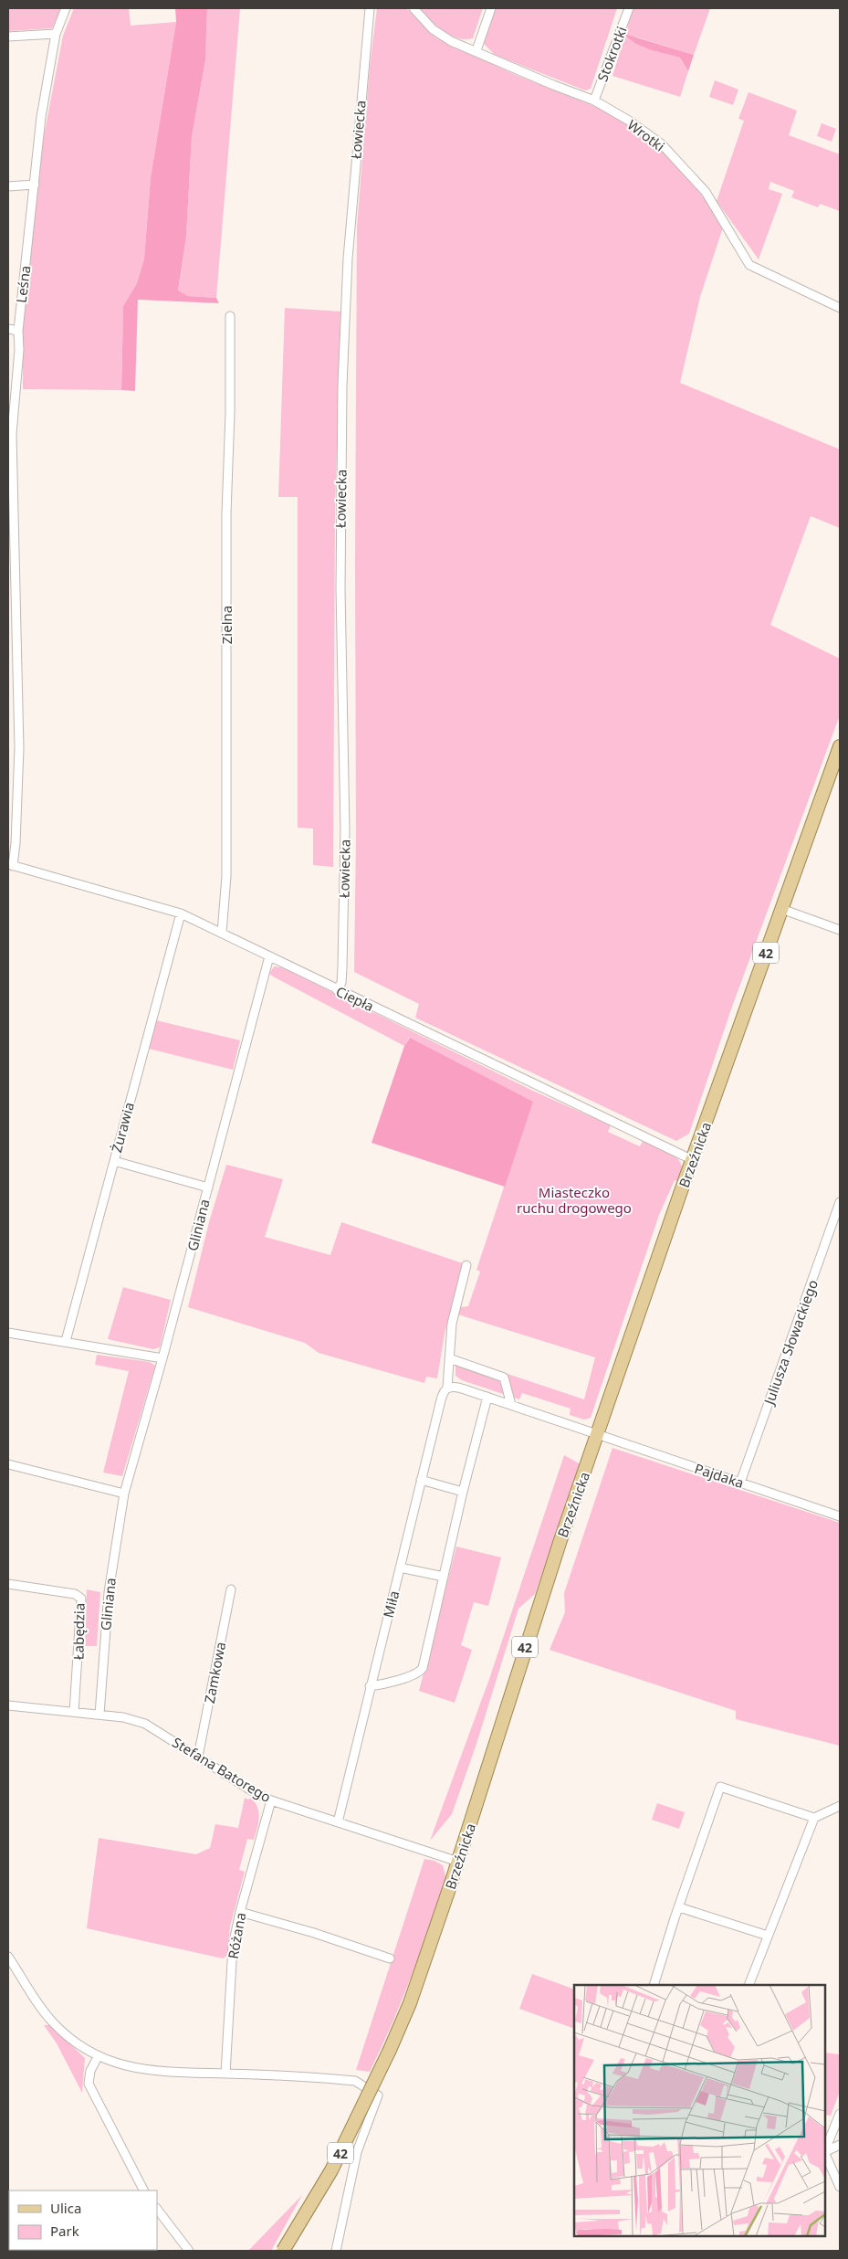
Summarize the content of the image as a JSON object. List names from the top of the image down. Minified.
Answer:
{"streets":{"main road":["42","Brzeźnicka"],"street":["Stokrotki","Łowiecka","Wrotki","Leśna","Zielna","Ciepła","Żurawia","Gliniana","Juliusza Słowackiego","Pajdaka","Miła","Łabędzia","Zamkowa","Stefana Batorego","Różana"]},"crossings":[["Stokrotki","Wrotki"],["Łowiecka","Ciepła"],["Leśna","Ciepła"],["Zielna","Ciepła"],["Ciepła","Żurawia"],["Ciepła","Brzeźnicka"],["Ciepła","Gliniana"],["Brzeźnicka","Pajdaka"],["Brzeźnicka","Stefana Batorego"],["Gliniana","Stefana Batorego"],["Juliusza Słowackiego","Pajdaka"],["Miła","Stefana Batorego"],["Łabędzia","Stefana Batorego"],["Zamkowa","Stefana Batorego"],["Stefana Batorego","Różana"]],"parks":["Miasteczko ruchu drogowego"],"legend":["Ulica","Park"]}
